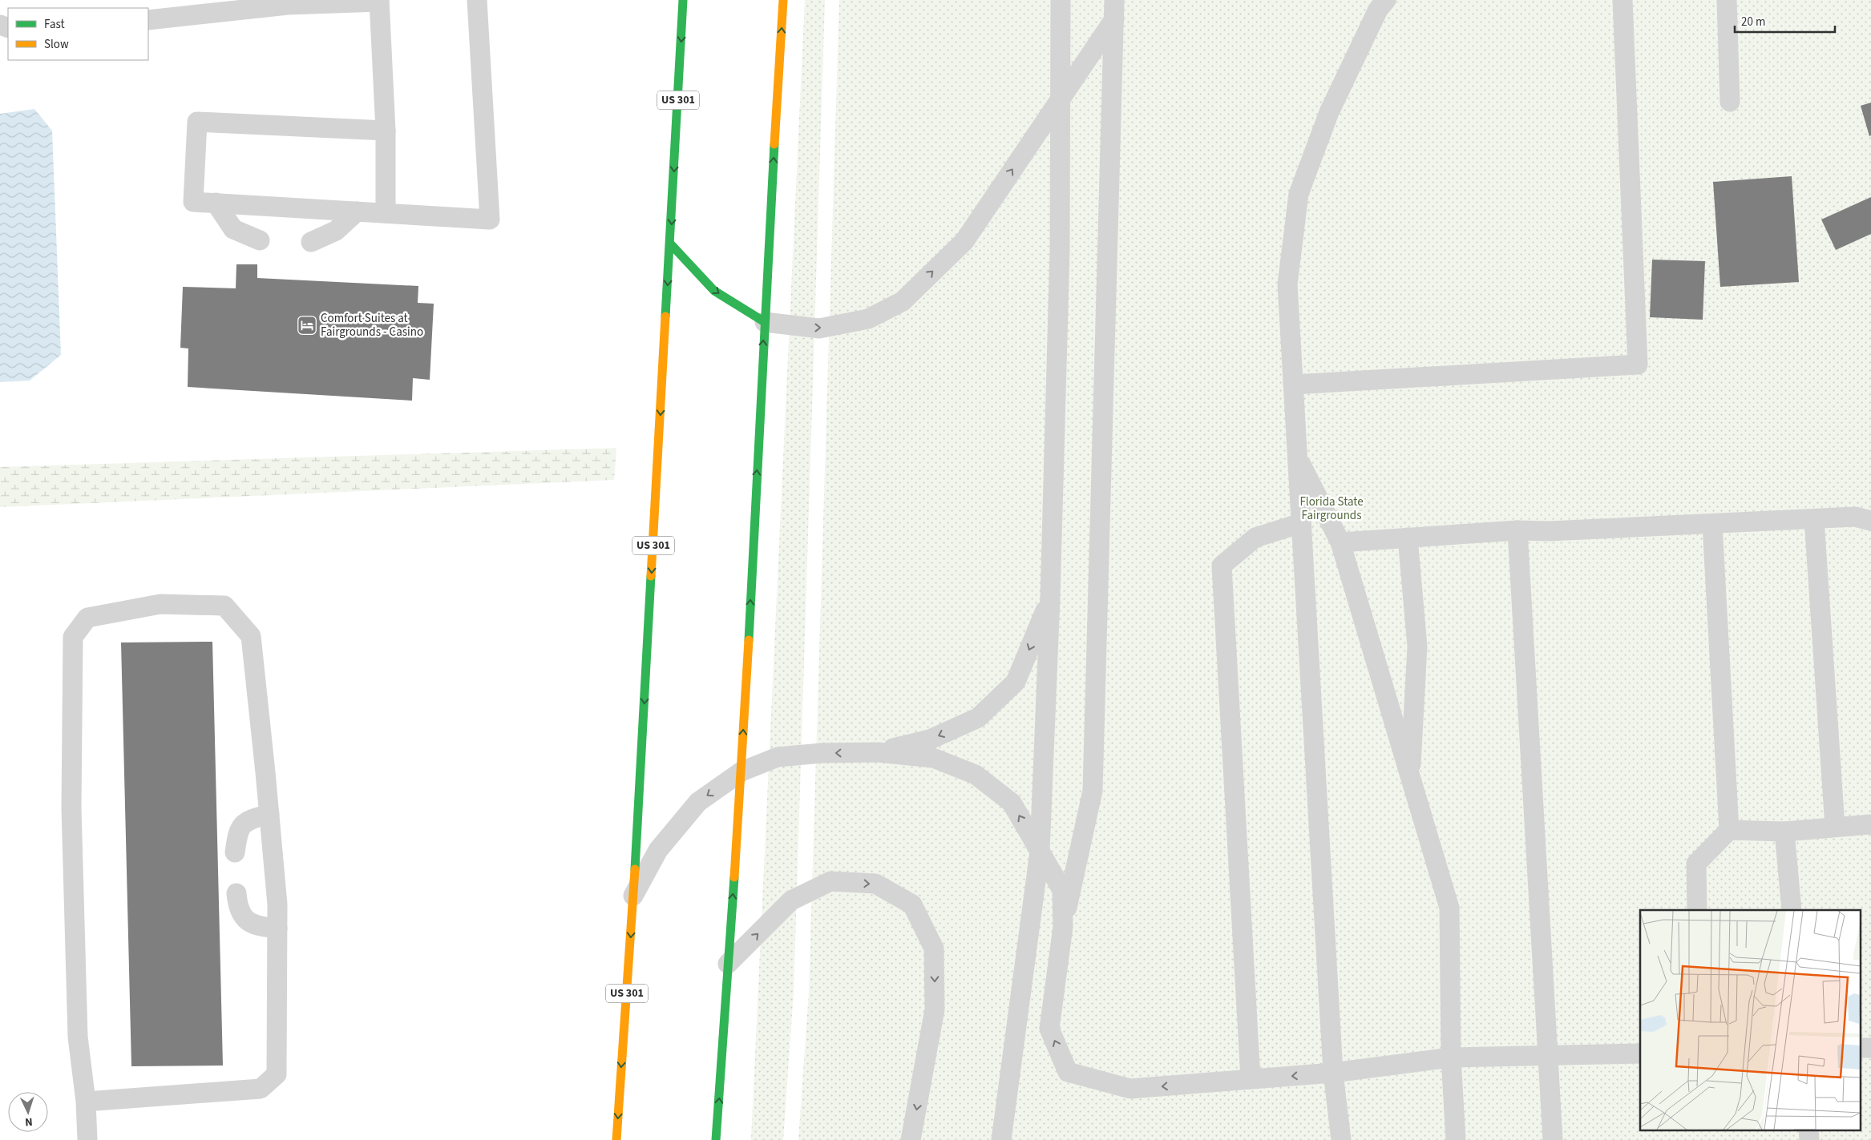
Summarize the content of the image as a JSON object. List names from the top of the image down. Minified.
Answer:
{"streets":{"main road":["US 301"]},"parks":["Florida State Fairgrounds"],"places":{"hotel":["Comfort Suites at Fairgrounds - Casino"]},"legend":["Fast","Slow"],"scale_bar":"20 m","north":"bottom"}
